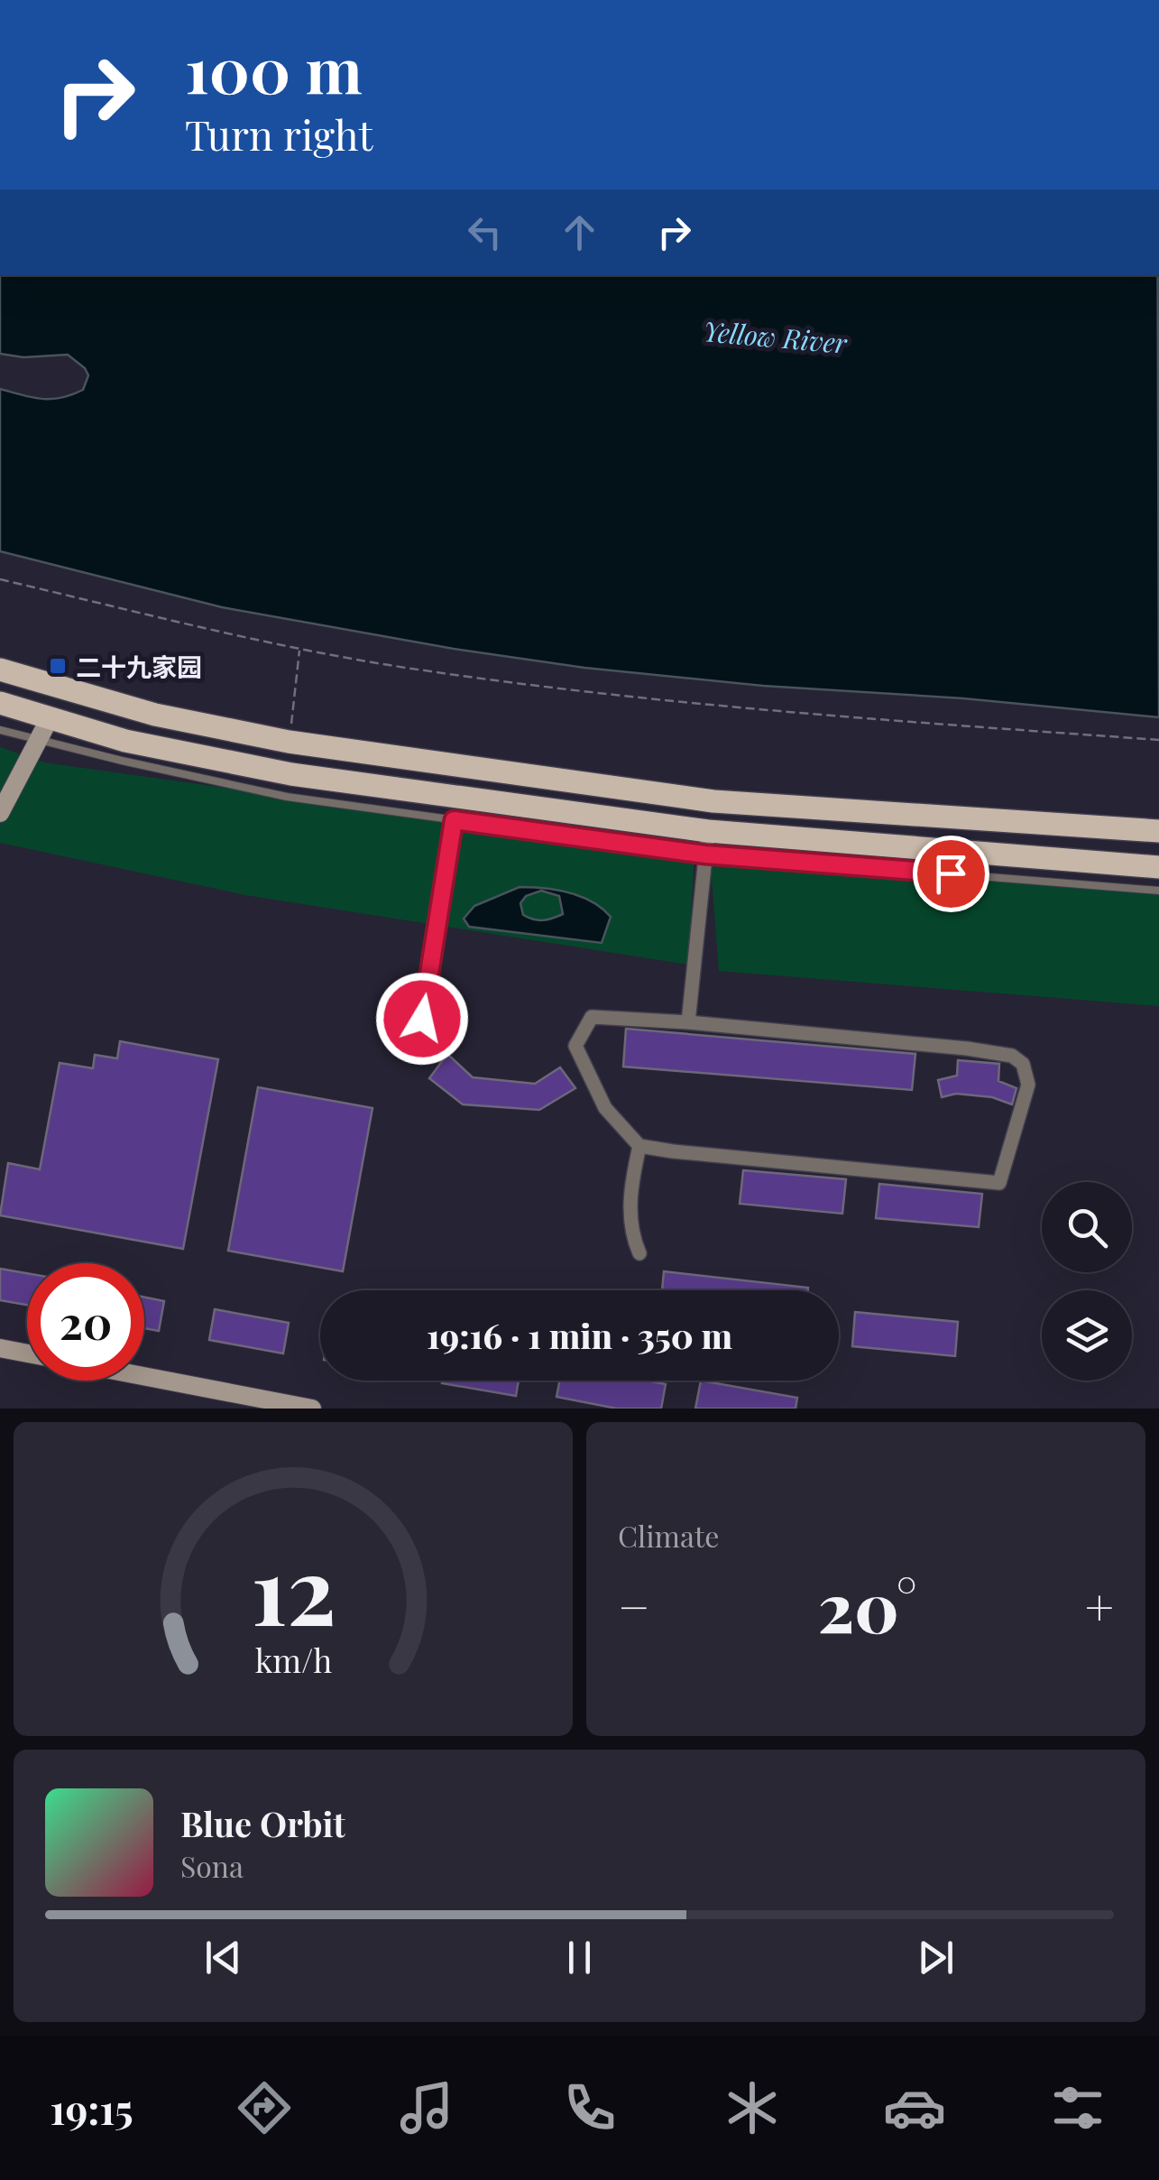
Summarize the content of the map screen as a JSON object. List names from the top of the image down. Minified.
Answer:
{"water":["Yellow River"],"places":{"transit":["二十九家园"]},"page":{"turn":["100 m","Turn right"],"limit":"20","trip":"19:16 · 1 min · 350 m","tile":"Climate","heat":["−","20°","+"],"song":["Blue Orbit","Sona"],"tabs":"19:15","gauge":["12","km/h"]}}
